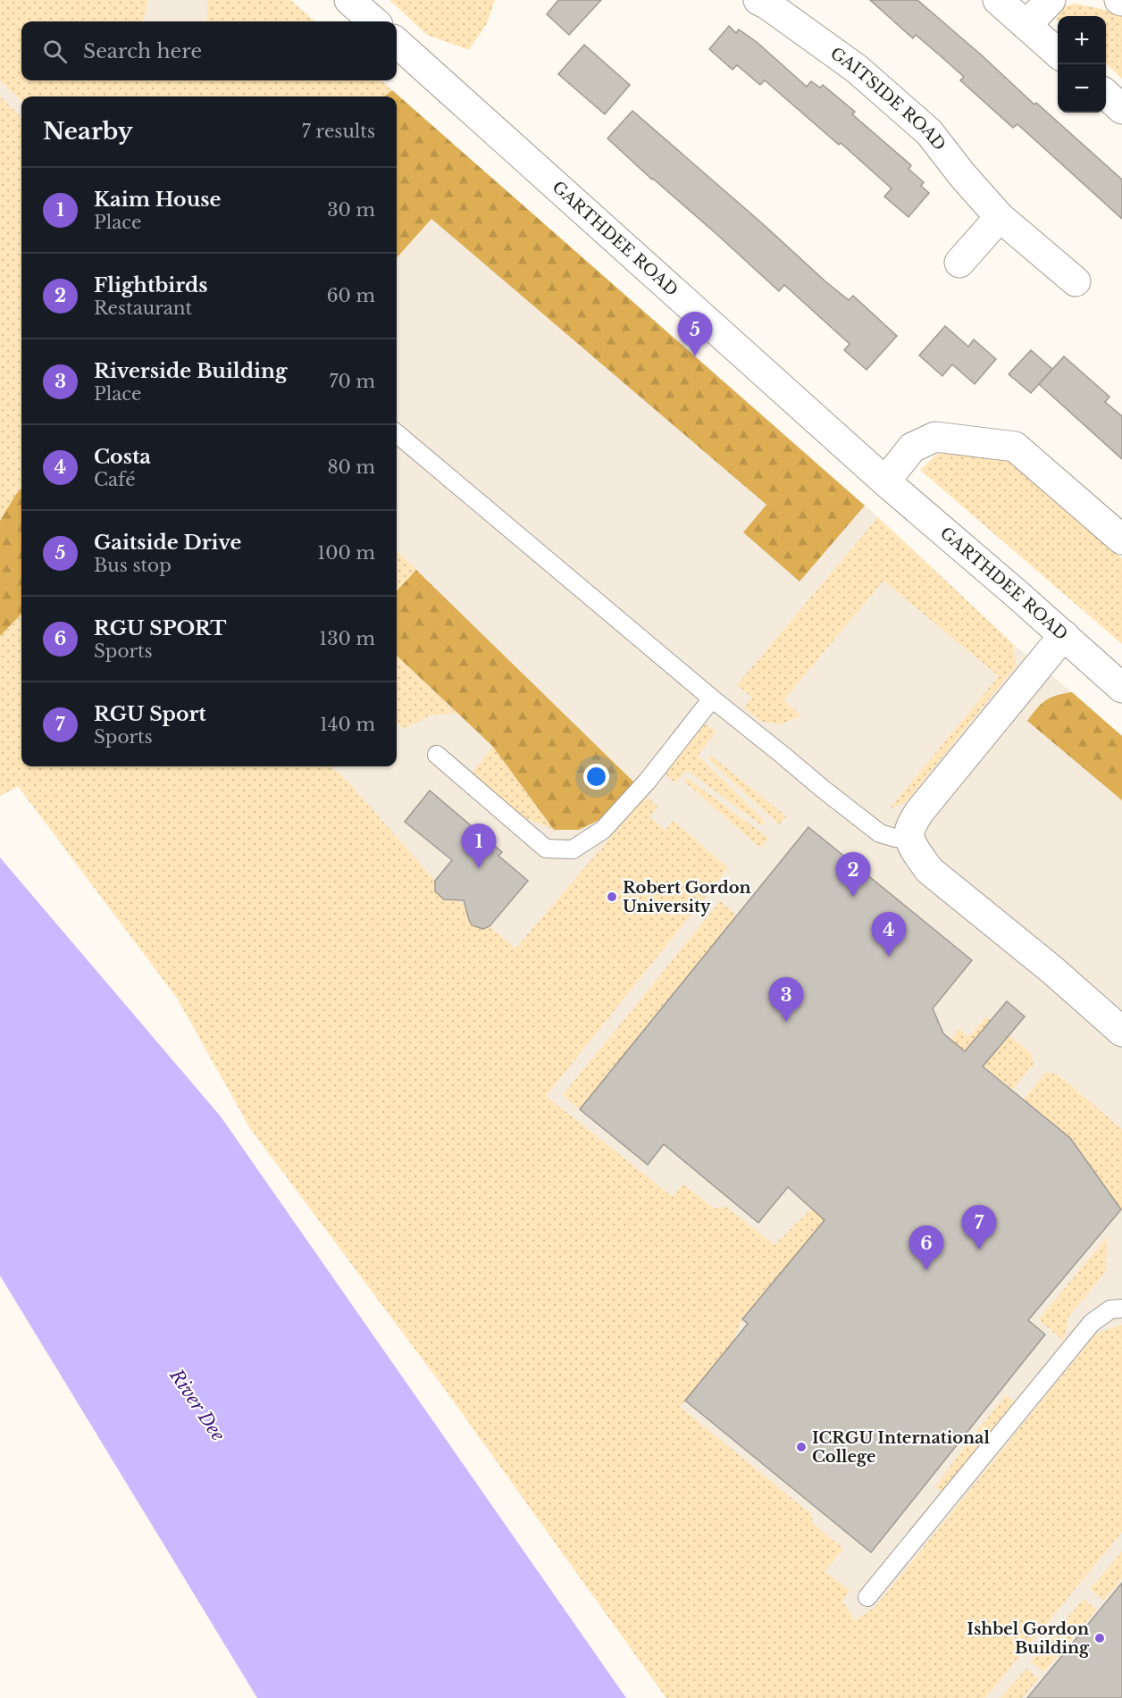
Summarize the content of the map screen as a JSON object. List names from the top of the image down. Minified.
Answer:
{"streets":{"street":["GAITSIDE ROAD","GARTHDEE ROAD"]},"water":["River Dee"],"places":["Robert Gordon University","ICRGU International College","Ishbel Gordon Building"],"page":{"map_buttons":["+","−"],"search":"Search here","heading":["Nearby","7 results"],"list":[{"mark":"1","name":"Kaim House","note":"Place","value":"30 m"},{"mark":"2","name":"Flightbirds","note":"Restaurant","value":"60 m"},{"mark":"3","name":"Riverside Building","note":"Place","value":"70 m"},{"mark":"4","name":"Costa","note":"Café","value":"80 m"},{"mark":"5","name":"Gaitside Drive","note":"Bus stop","value":"100 m"},{"mark":"6","name":"RGU SPORT","note":"Sports","value":"130 m"},{"mark":"7","name":"RGU Sport","note":"Sports","value":"140 m"}],"pins":["5","1","2","4","3","7","6"]}}
